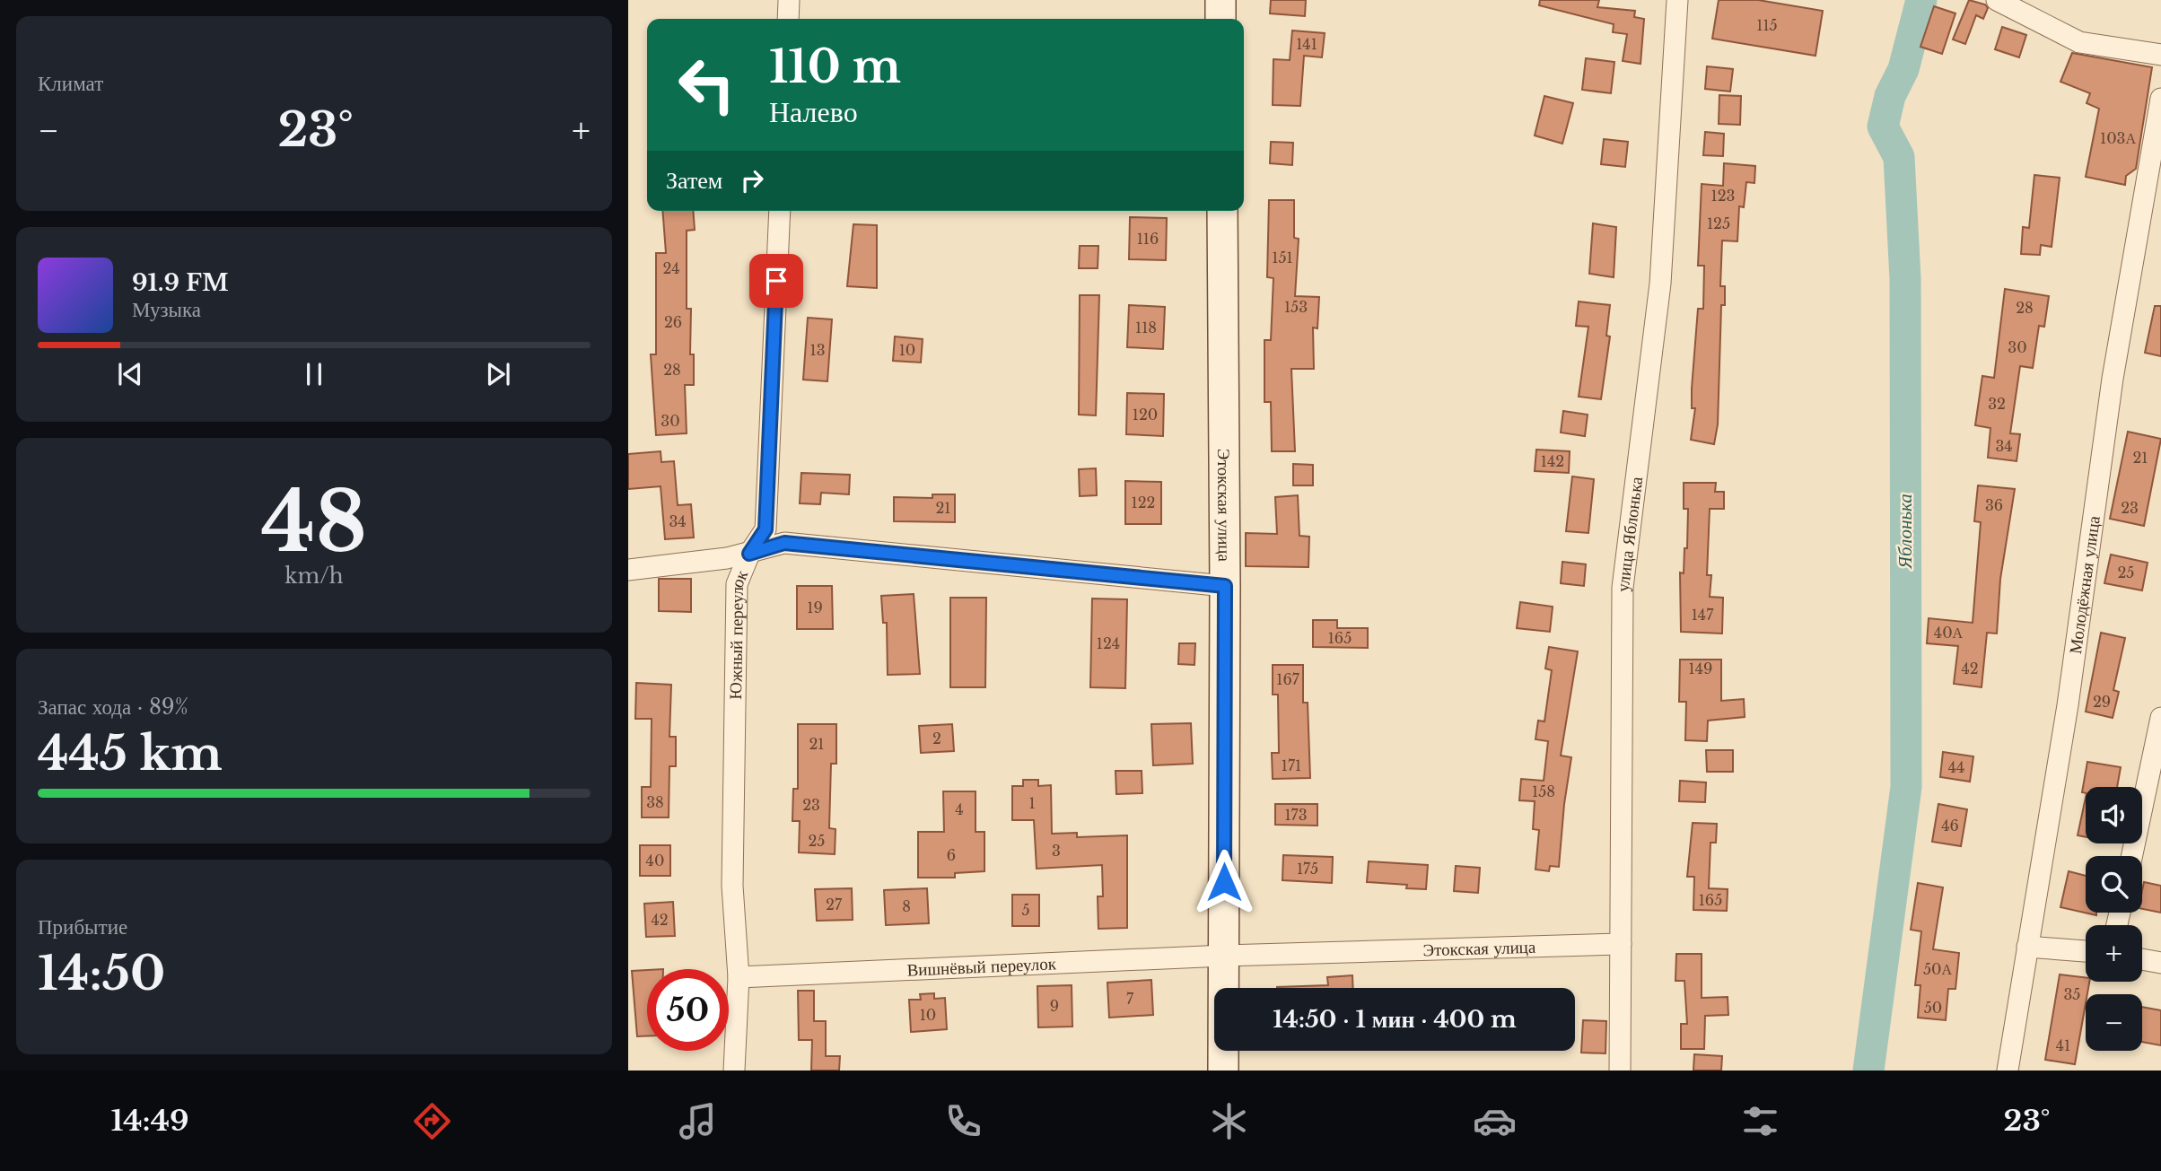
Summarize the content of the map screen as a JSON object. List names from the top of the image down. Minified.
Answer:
{"streets":{"main road":["Этокская улица"],"street":["улица Яблонька","Молодёжная улица","Южный переулок","Вишнёвый переулок"]},"crossings":[["Этокская улица","улица Яблонька"],["Этокская улица","Вишнёвый переулок"],["Южный переулок","Вишнёвый переулок"]],"water":["Яблонька"],"house_numbers":["115","141","103А","123","125","116","151","24","153","28","26","118","30","13","10","28","32","120","30","34","21","142","122","36","21","23","34","25","19","147","40А","165","124","149","42","167","29","2","21","171","44","158","38","1","23","4","173","46","25","3","6","40","175","165","27","8","5","42","50А","35","7","9","50","10","41"],"page":{"tile":["Климат",["48","km/h"],["Запас хода · 89%","445 km"],["Прибытие","14:50"]],"turn":["110 m","Налево"],"heat":["−","23°","+"],"then":"Затем","song":["91.9 FM","Музыка"],"map_buttons":["+","−"],"limit":"50","trip":"14:50 · 1 мин · 400 m","tabs":["14:49","23°"]}}
